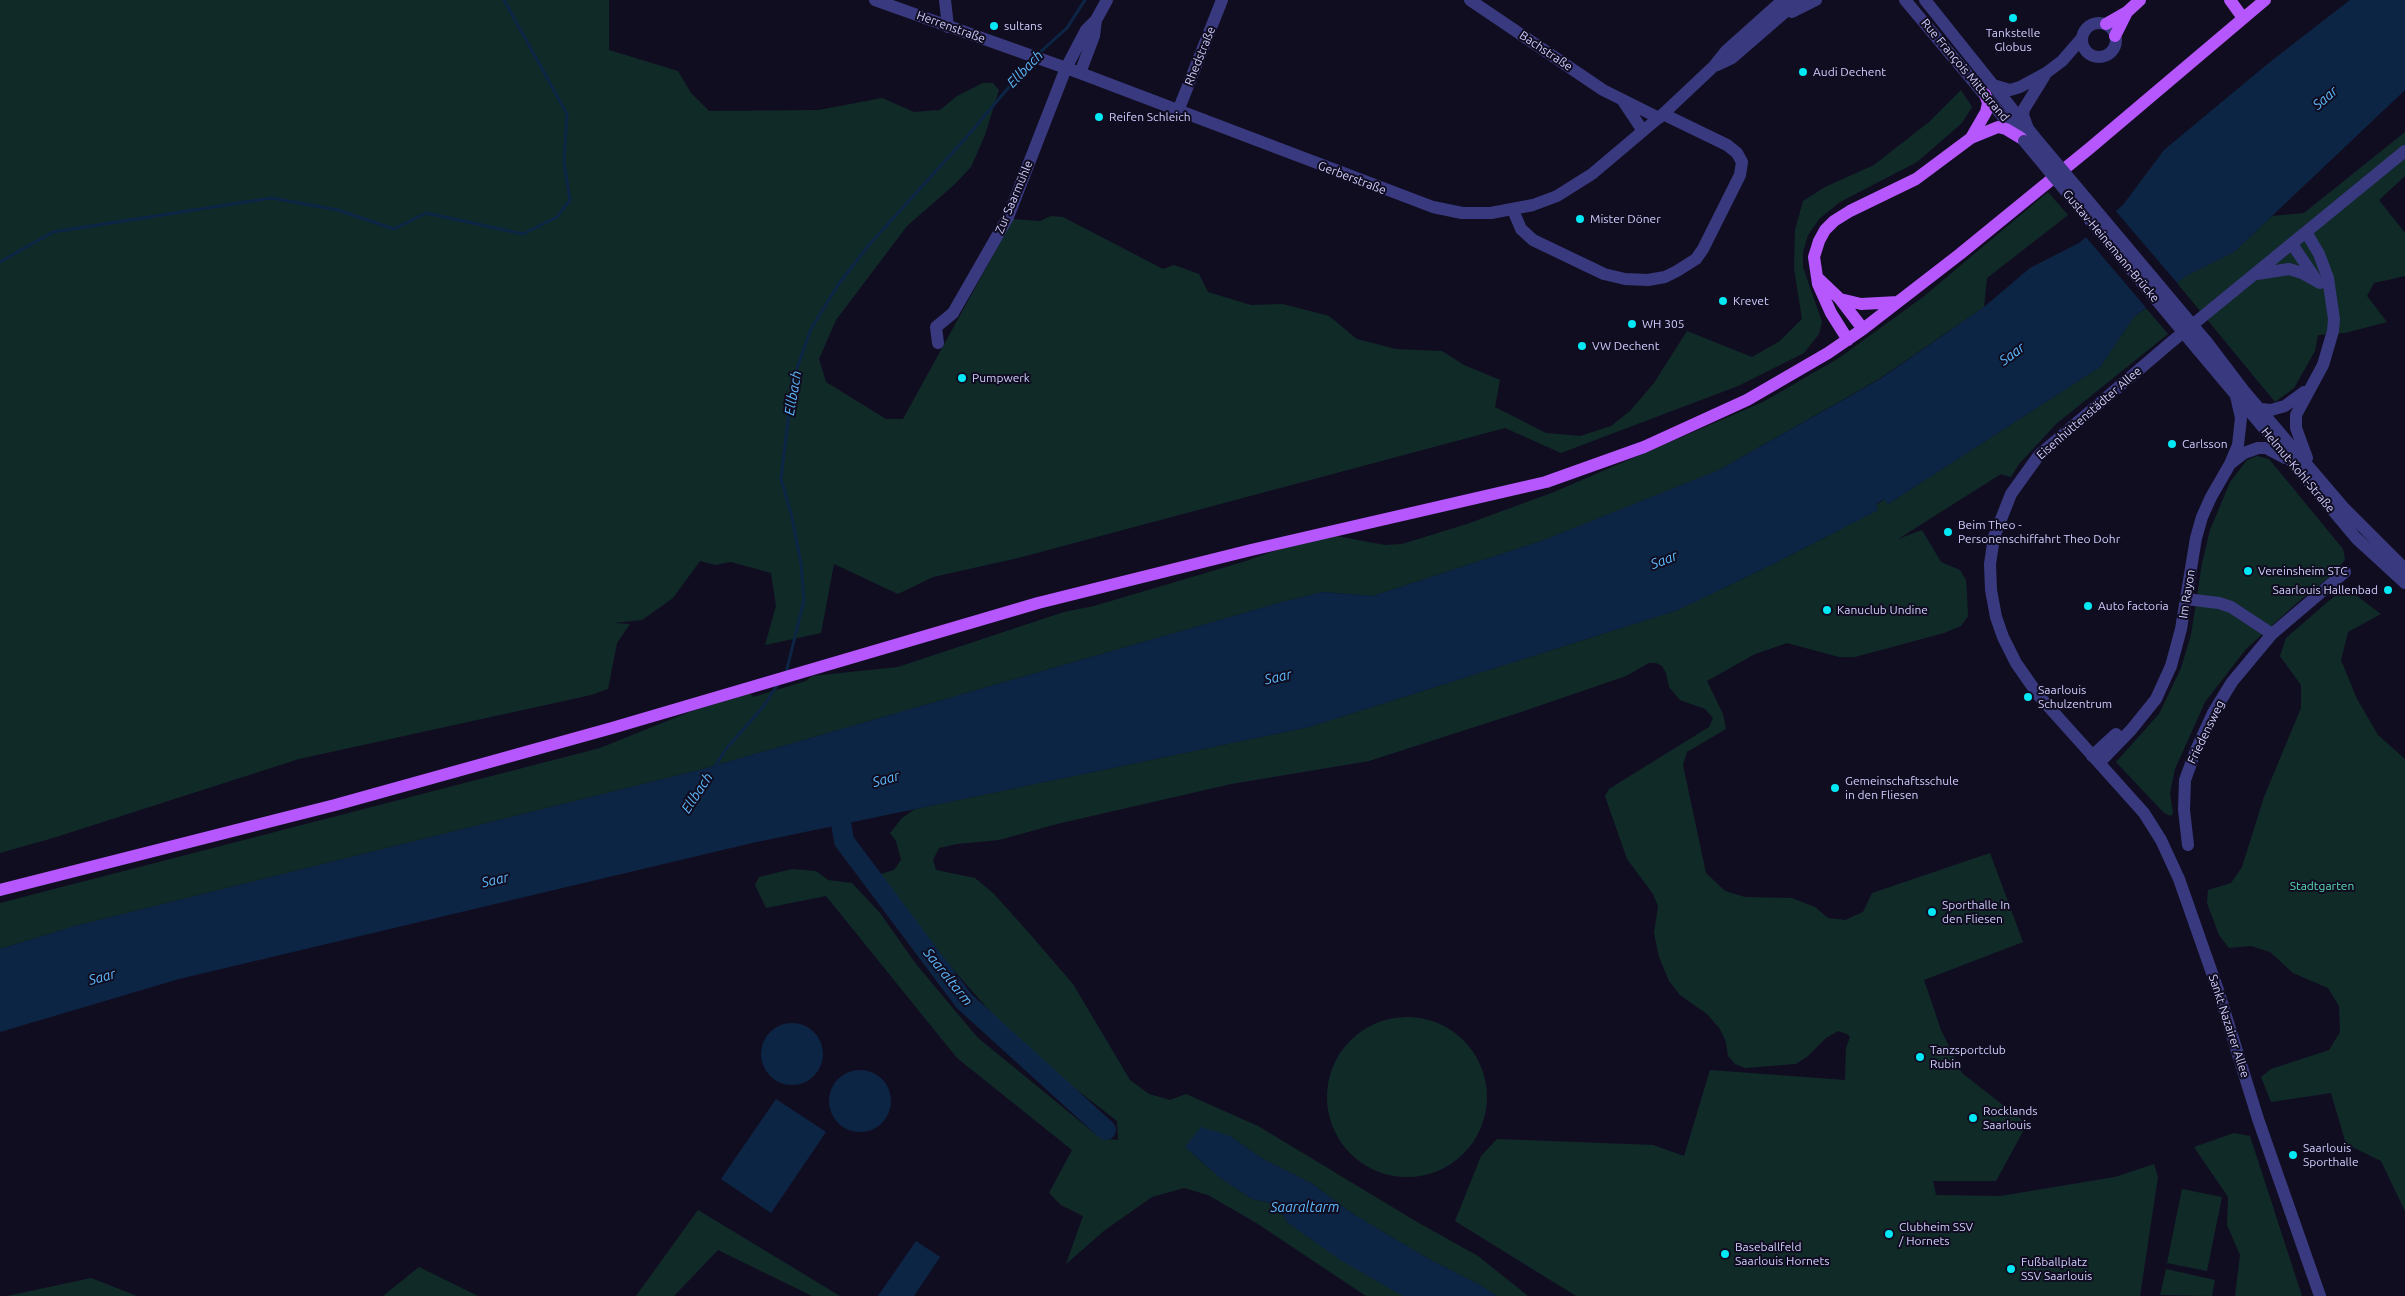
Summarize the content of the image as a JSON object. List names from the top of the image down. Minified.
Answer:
{"streets":{"street":["Herrenstraße","Bachstraße","Rhedstraße","Rue François Mitterrand","Gerberstraße","Zur Saarmühle","Gustav-Heinemann-Brücke","Eisenhüttenstädter Allee","Helmut-Kohl-Straße","Im Rayon","Friedensweg","Sankt Nazairer Allee"]},"crossings":[["Herrenstraße","Gerberstraße"],["Bachstraße","Gerberstraße"],["Rhedstraße","Gerberstraße"],["Rue François Mitterrand","Gustav-Heinemann-Brücke"],["Gerberstraße","Zur Saarmühle"],["Gustav-Heinemann-Brücke","Helmut-Kohl-Straße"],["Eisenhüttenstädter Allee","Im Rayon"],["Eisenhüttenstädter Allee","Sankt Nazairer Allee"],["Helmut-Kohl-Straße","Im Rayon"],["Im Rayon","Sankt Nazairer Allee"]],"water":["Ellbach","Saar","Saaraltarm"],"parks":["Stadtgarten"],"places":["Tankstelle Globus","sultans","Audi Dechent","Reifen Schleich","Mister Döner","Krevet","WH 305","VW Dechent","Pumpwerk","Carlsson","Beim Theo - Personenschiffahrt Theo Dohr","Vereinsheim STC","Saarlouis Hallenbad","Auto factoria","Kanuclub Undine","Saarlouis Schulzentrum","Gemeinschaftsschule in den Fliesen","Sporthalle In den Fliesen","Tanzsportclub Rubin","Rocklands Saarlouis","Saarlouis Sporthalle","Clubheim SSV / Hornets","Baseballfeld Saarlouis Hornets","Fußballplatz SSV Saarlouis"]}
